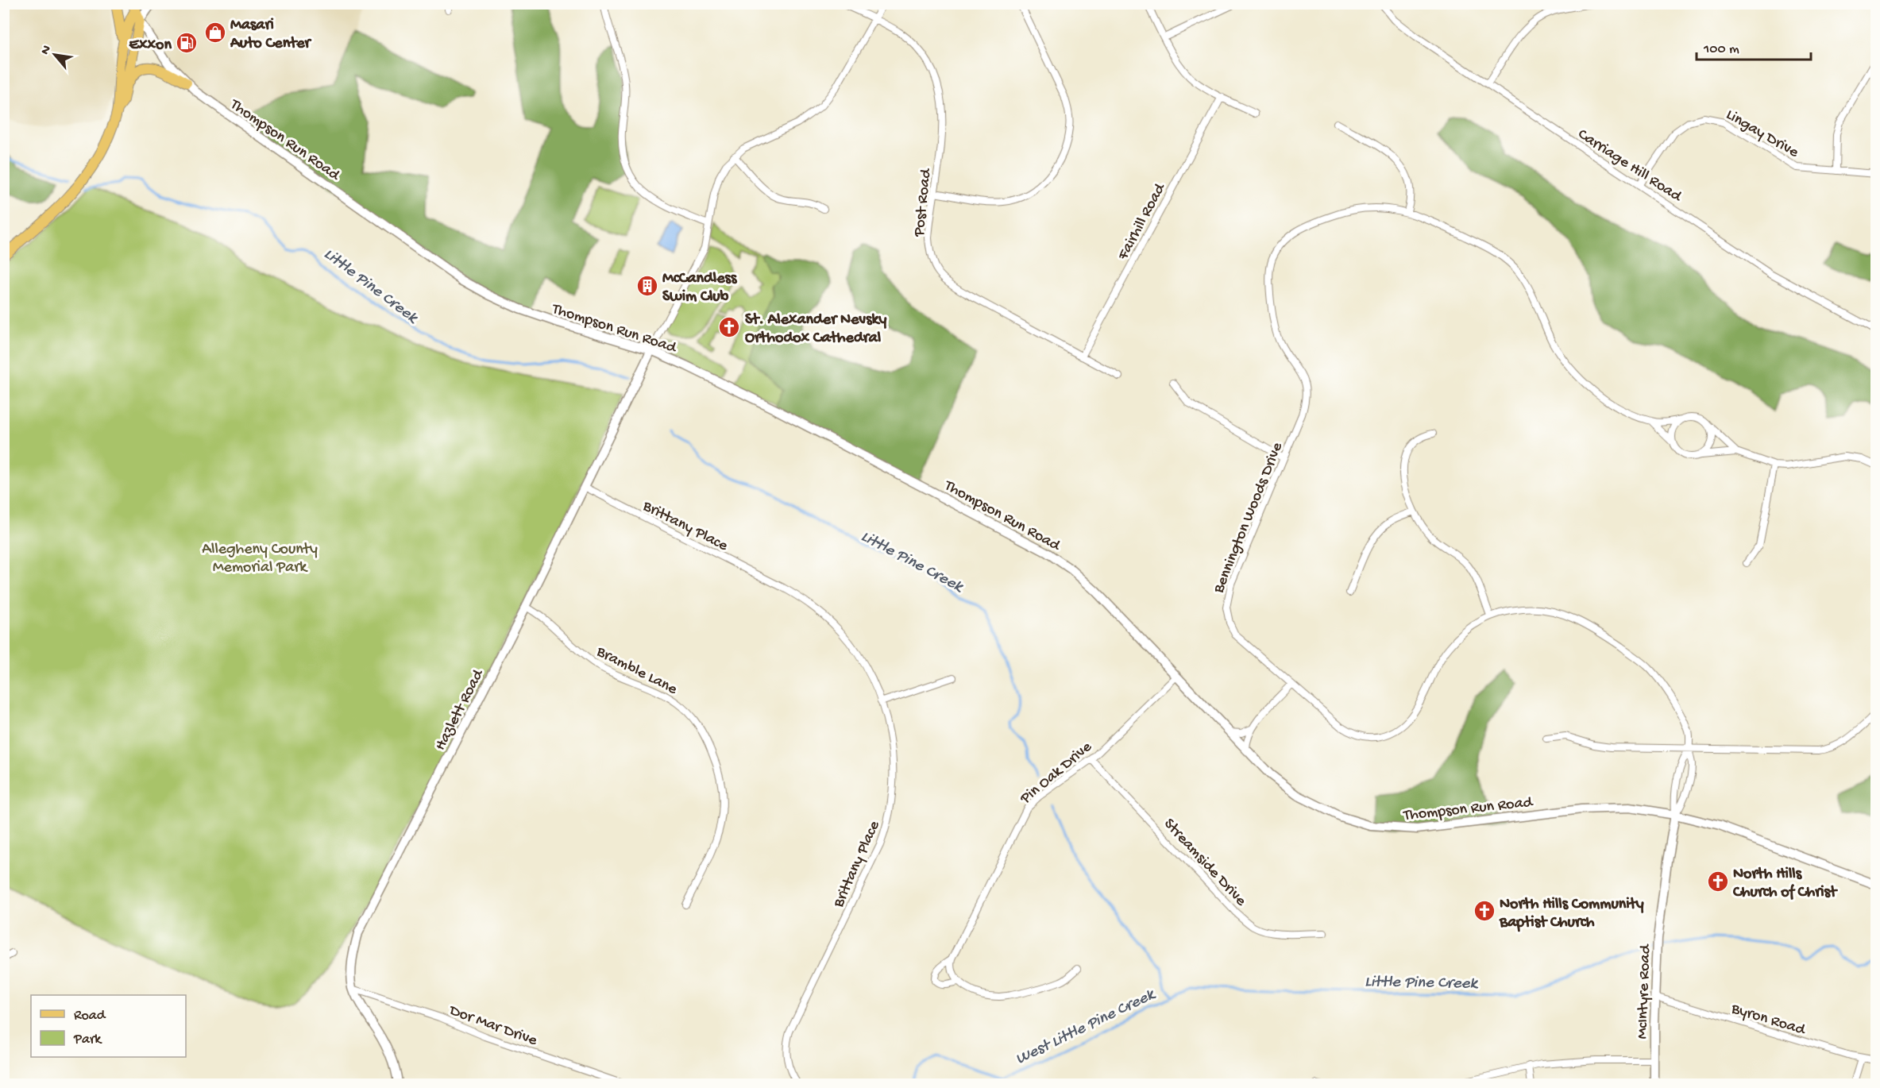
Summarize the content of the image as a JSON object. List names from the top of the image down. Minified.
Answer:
{"streets":{"street":["Lingay Drive","Thompson Run Road","Carriage Hill Road","Post Road","Fairhill Road","Bennington Woods Drive","Brittany Place","Bramble Lane","Hazlett Road","Pin Oak Drive","Streamside Drive","McIntyre Road","Byron Road","Dor Mar Drive"]},"crossings":[["Lingay Drive","Carriage Hill Road"],["Thompson Run Road","Hazlett Road"],["Thompson Run Road","Pin Oak Drive"],["Thompson Run Road","McIntyre Road"],["Post Road","Fairhill Road"],["Bennington Woods Drive","McIntyre Road"],["Brittany Place","Hazlett Road"],["Bramble Lane","Hazlett Road"],["Hazlett Road","Dor Mar Drive"],["Pin Oak Drive","Streamside Drive"],["McIntyre Road","Byron Road"]],"water":["Little Pine Creek","West Little Pine Creek"],"parks":["Allegheny County Memorial Park"],"places":{"shop":["Masari Auto Center"],"fuel station":["Exxon"],"building":["McCandless Swim Club"],"church":["St. Alexander Nevsky Orthodox Cathedral","North Hills Church of Christ","North Hills Community Baptist Church"]},"legend":["Road","Park"],"scale_bar":"100 m","north":"top left"}
